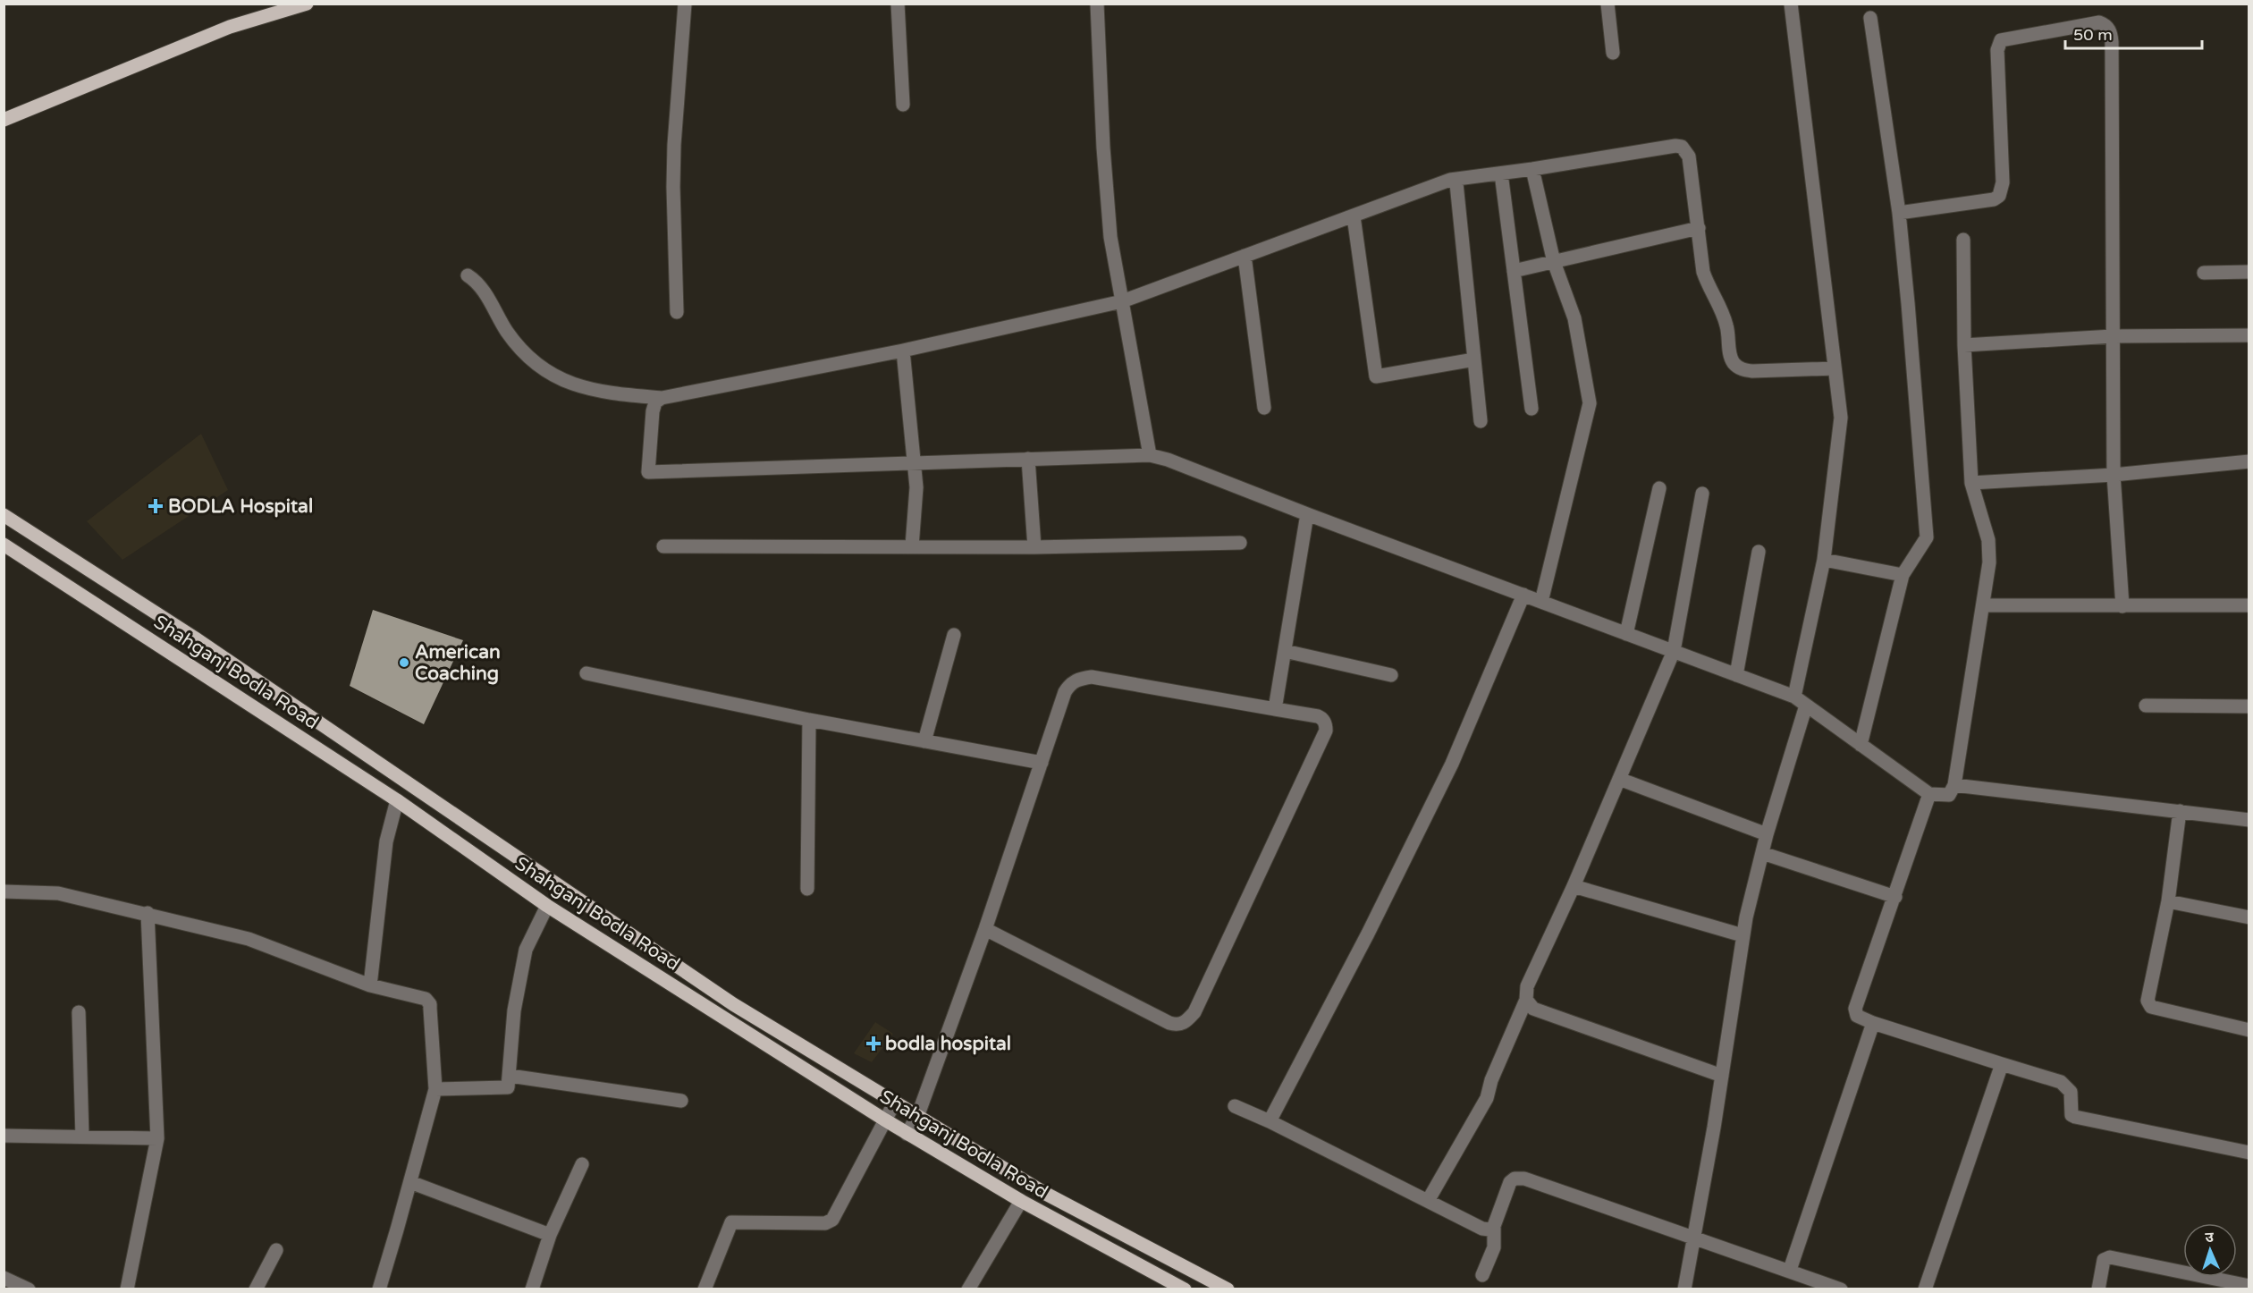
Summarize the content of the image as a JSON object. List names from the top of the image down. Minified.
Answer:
{"streets":{"main road":["Shahganj Bodla Road"]},"places":{"health":["BODLA Hospital","bodla hospital"],"other":["American Coaching"]},"scale_bar":"50 m","north":"top"}
